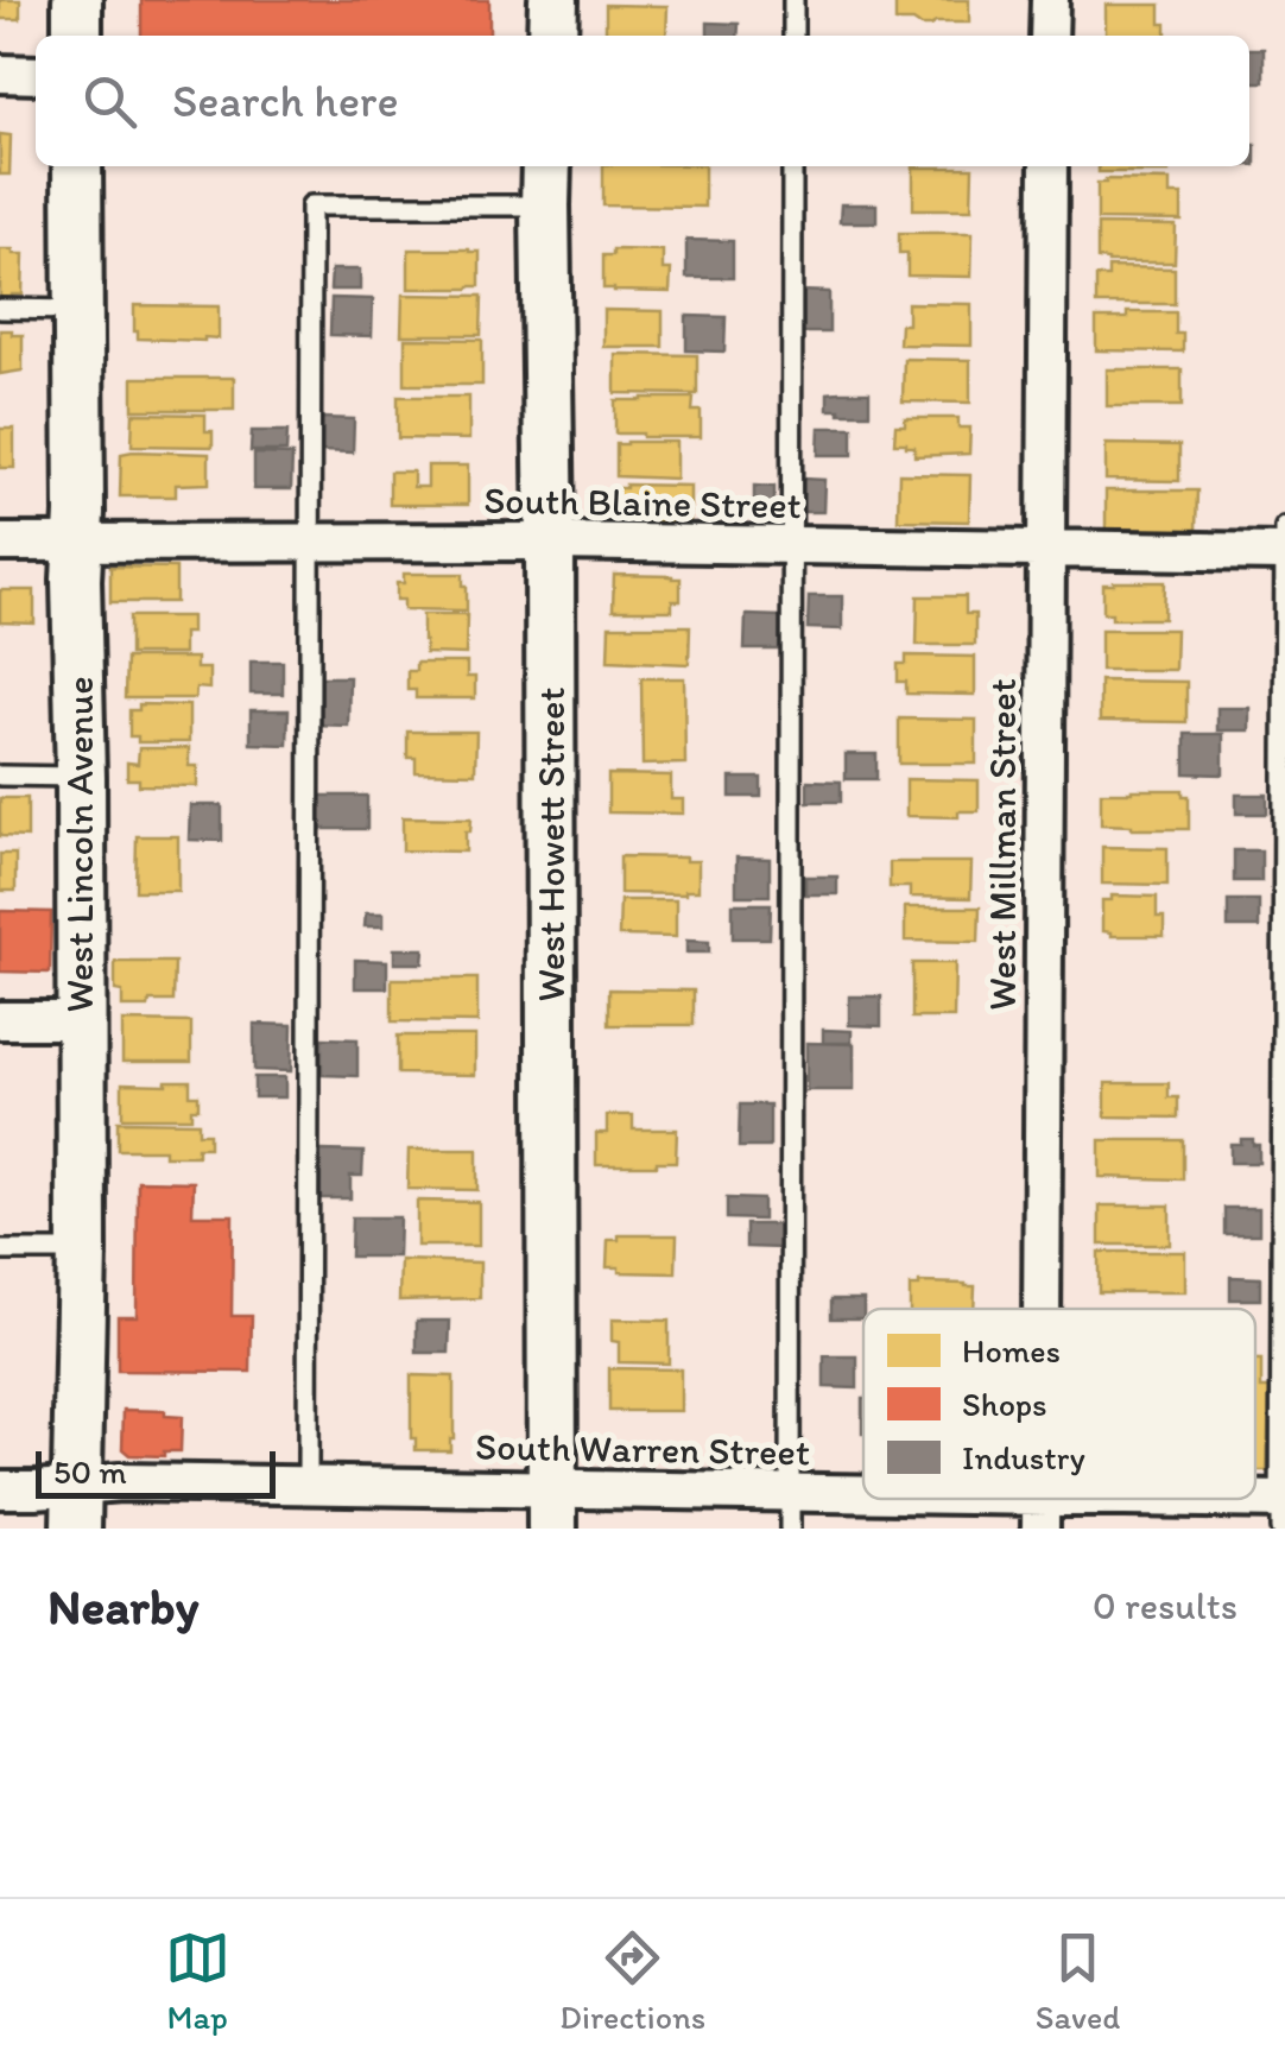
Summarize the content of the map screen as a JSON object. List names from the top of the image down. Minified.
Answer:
{"streets":{"main road":["West Lincoln Avenue","West Howett Street"],"street":["South Blaine Street","West Millman Street","South Warren Street"]},"crossings":[["South Blaine Street","West Lincoln Avenue"],["South Blaine Street","West Howett Street"],["South Blaine Street","West Millman Street"],["West Lincoln Avenue","South Warren Street"],["West Howett Street","South Warren Street"]],"legend":["Homes","Shops","Industry"],"scale_bar":"50 m","page":{"search":"Search here","scale":"50 m","heading":["Nearby","0 results"],"nav":["Map","Directions","Saved"]}}
